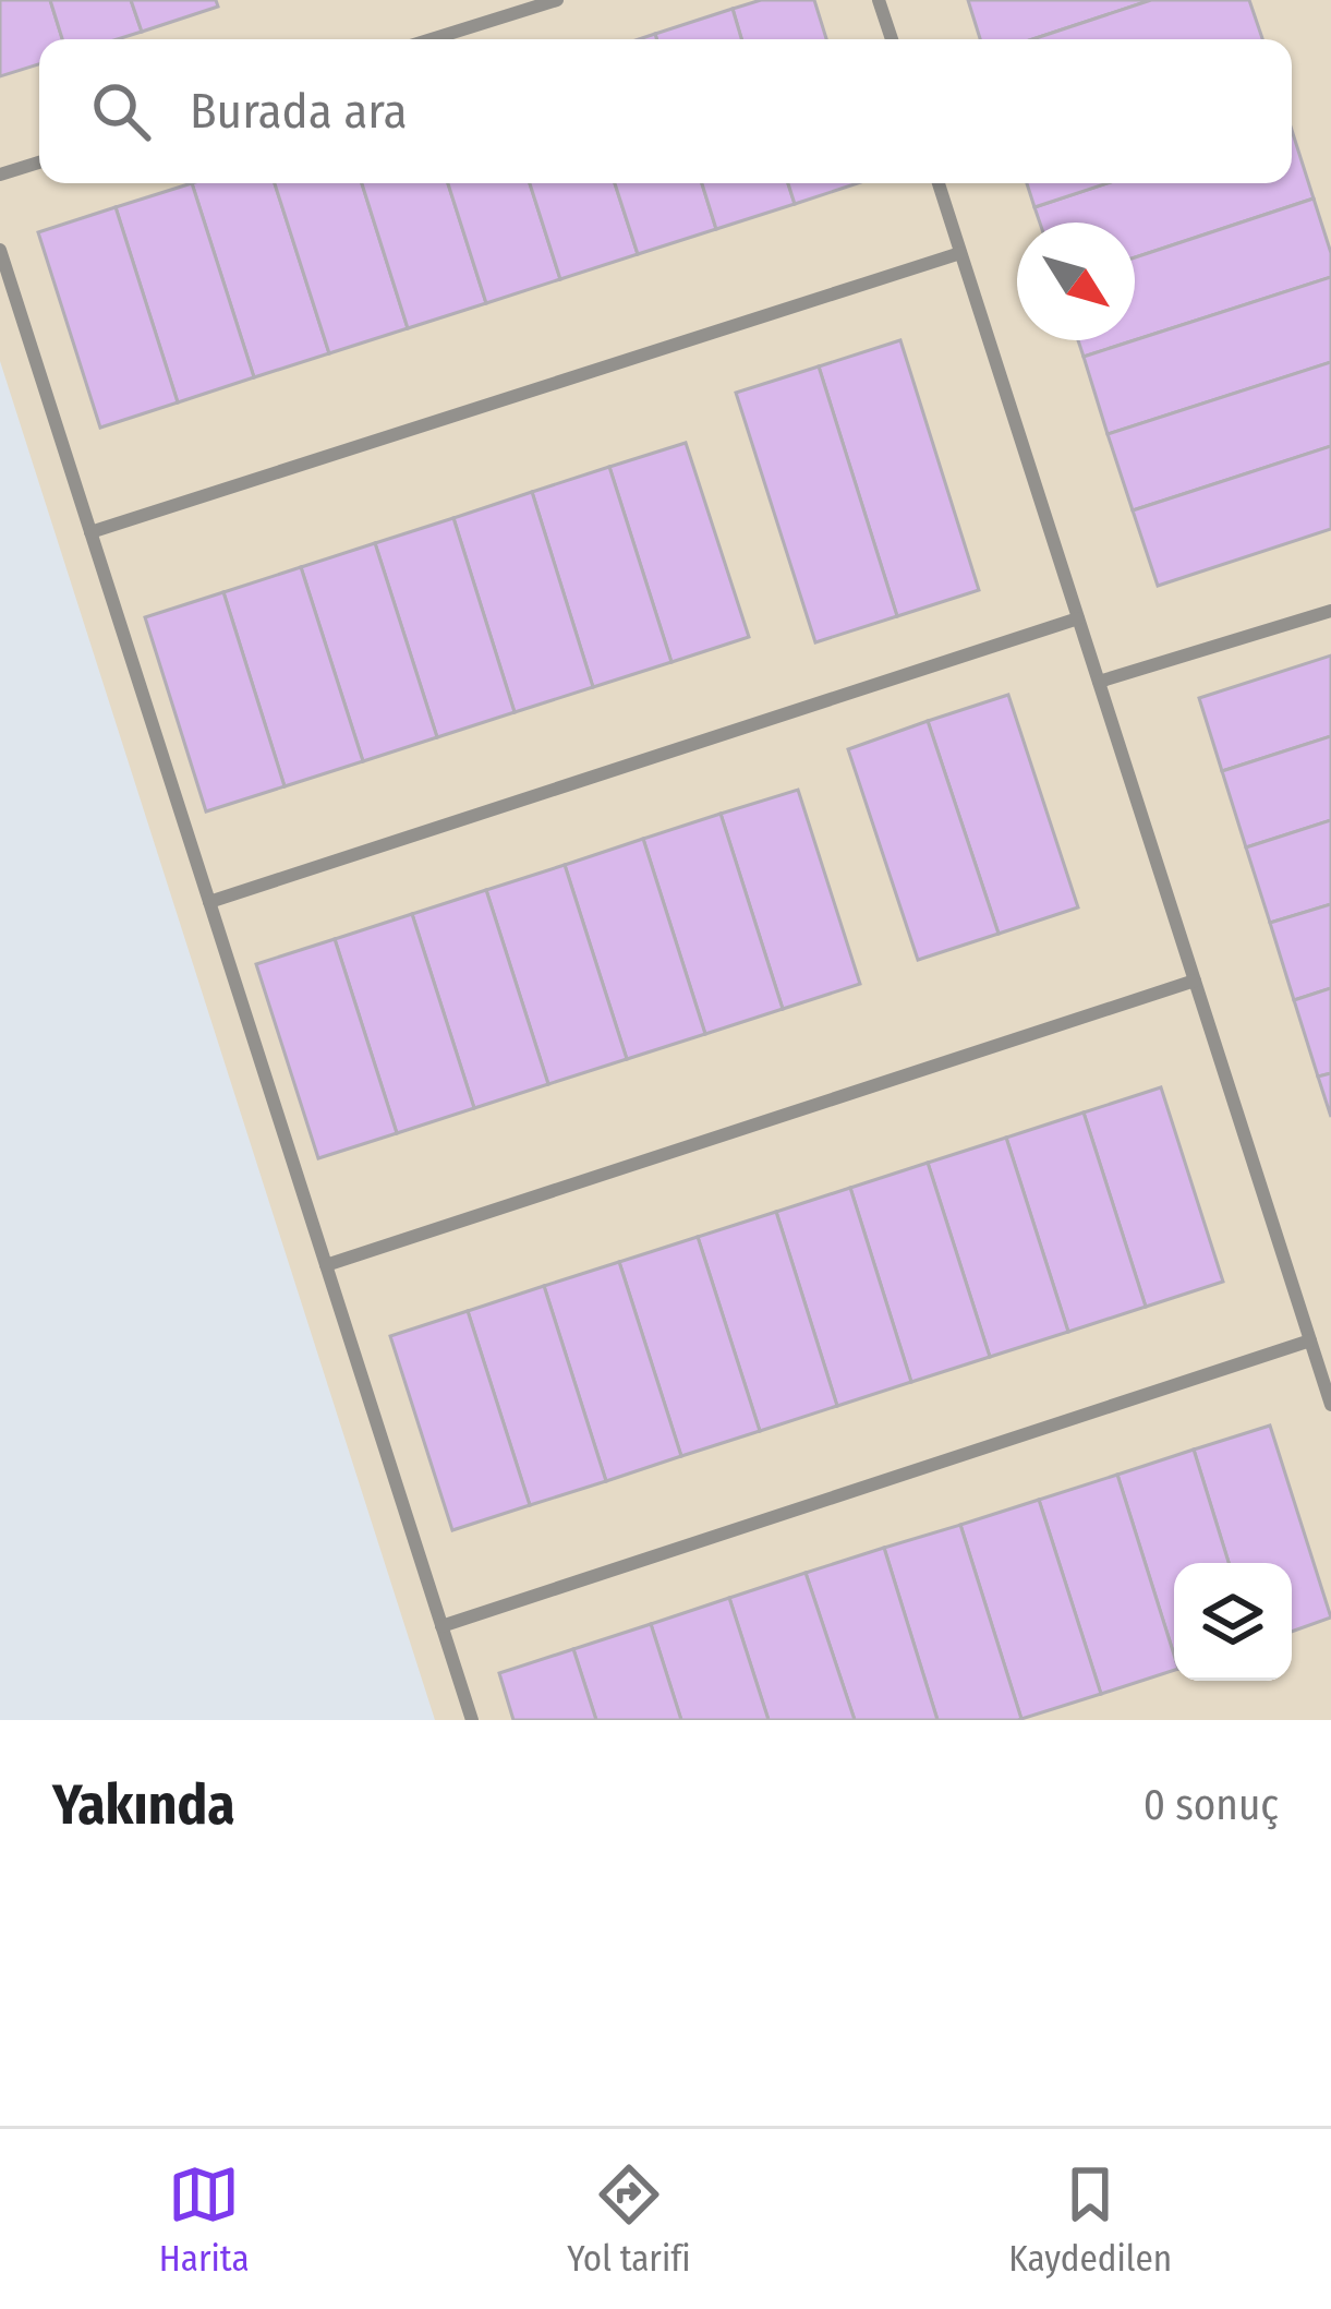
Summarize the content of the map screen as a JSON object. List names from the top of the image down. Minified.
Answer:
{"north":"bottom right","page":{"search":"Burada ara","heading":["Yakında","0 sonuç"],"nav":["Harita","Yol tarifi","Kaydedilen"]}}
